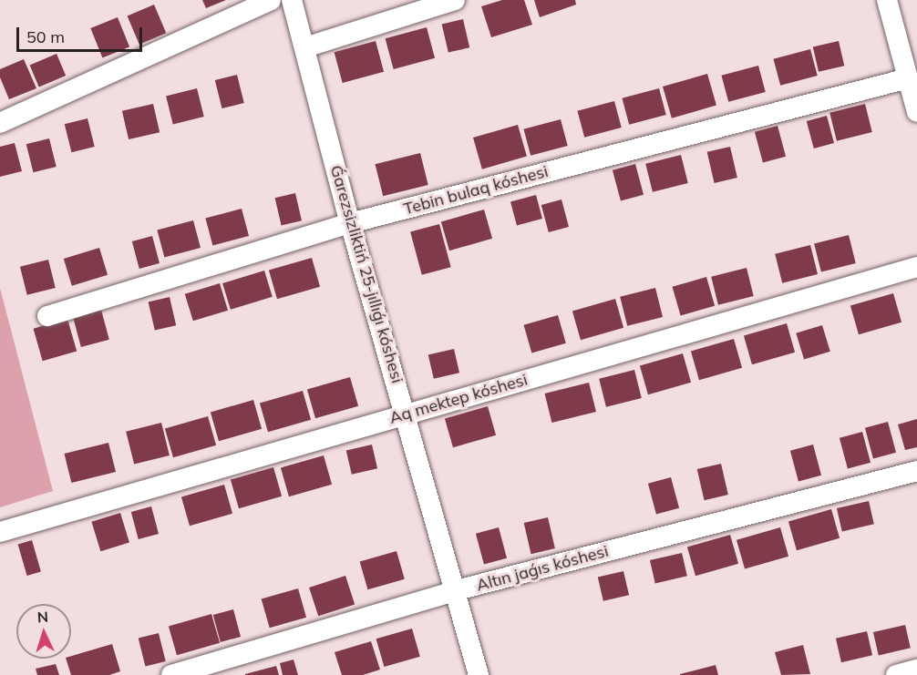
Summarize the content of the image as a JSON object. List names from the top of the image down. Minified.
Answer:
{"streets":{"street":["Tebin bulaq kóshesi","Ǵarezsizliktiń 25-jıllıǵı kóshesi","Aq mektep kóshesi","Altın jaǵıs kóshesi"]},"crossings":[["Tebin bulaq kóshesi","Ǵarezsizliktiń 25-jıllıǵı kóshesi"],["Ǵarezsizliktiń 25-jıllıǵı kóshesi","Aq mektep kóshesi"],["Ǵarezsizliktiń 25-jıllıǵı kóshesi","Altın jaǵıs kóshesi"]],"scale_bar":"50 m","north":"top"}
